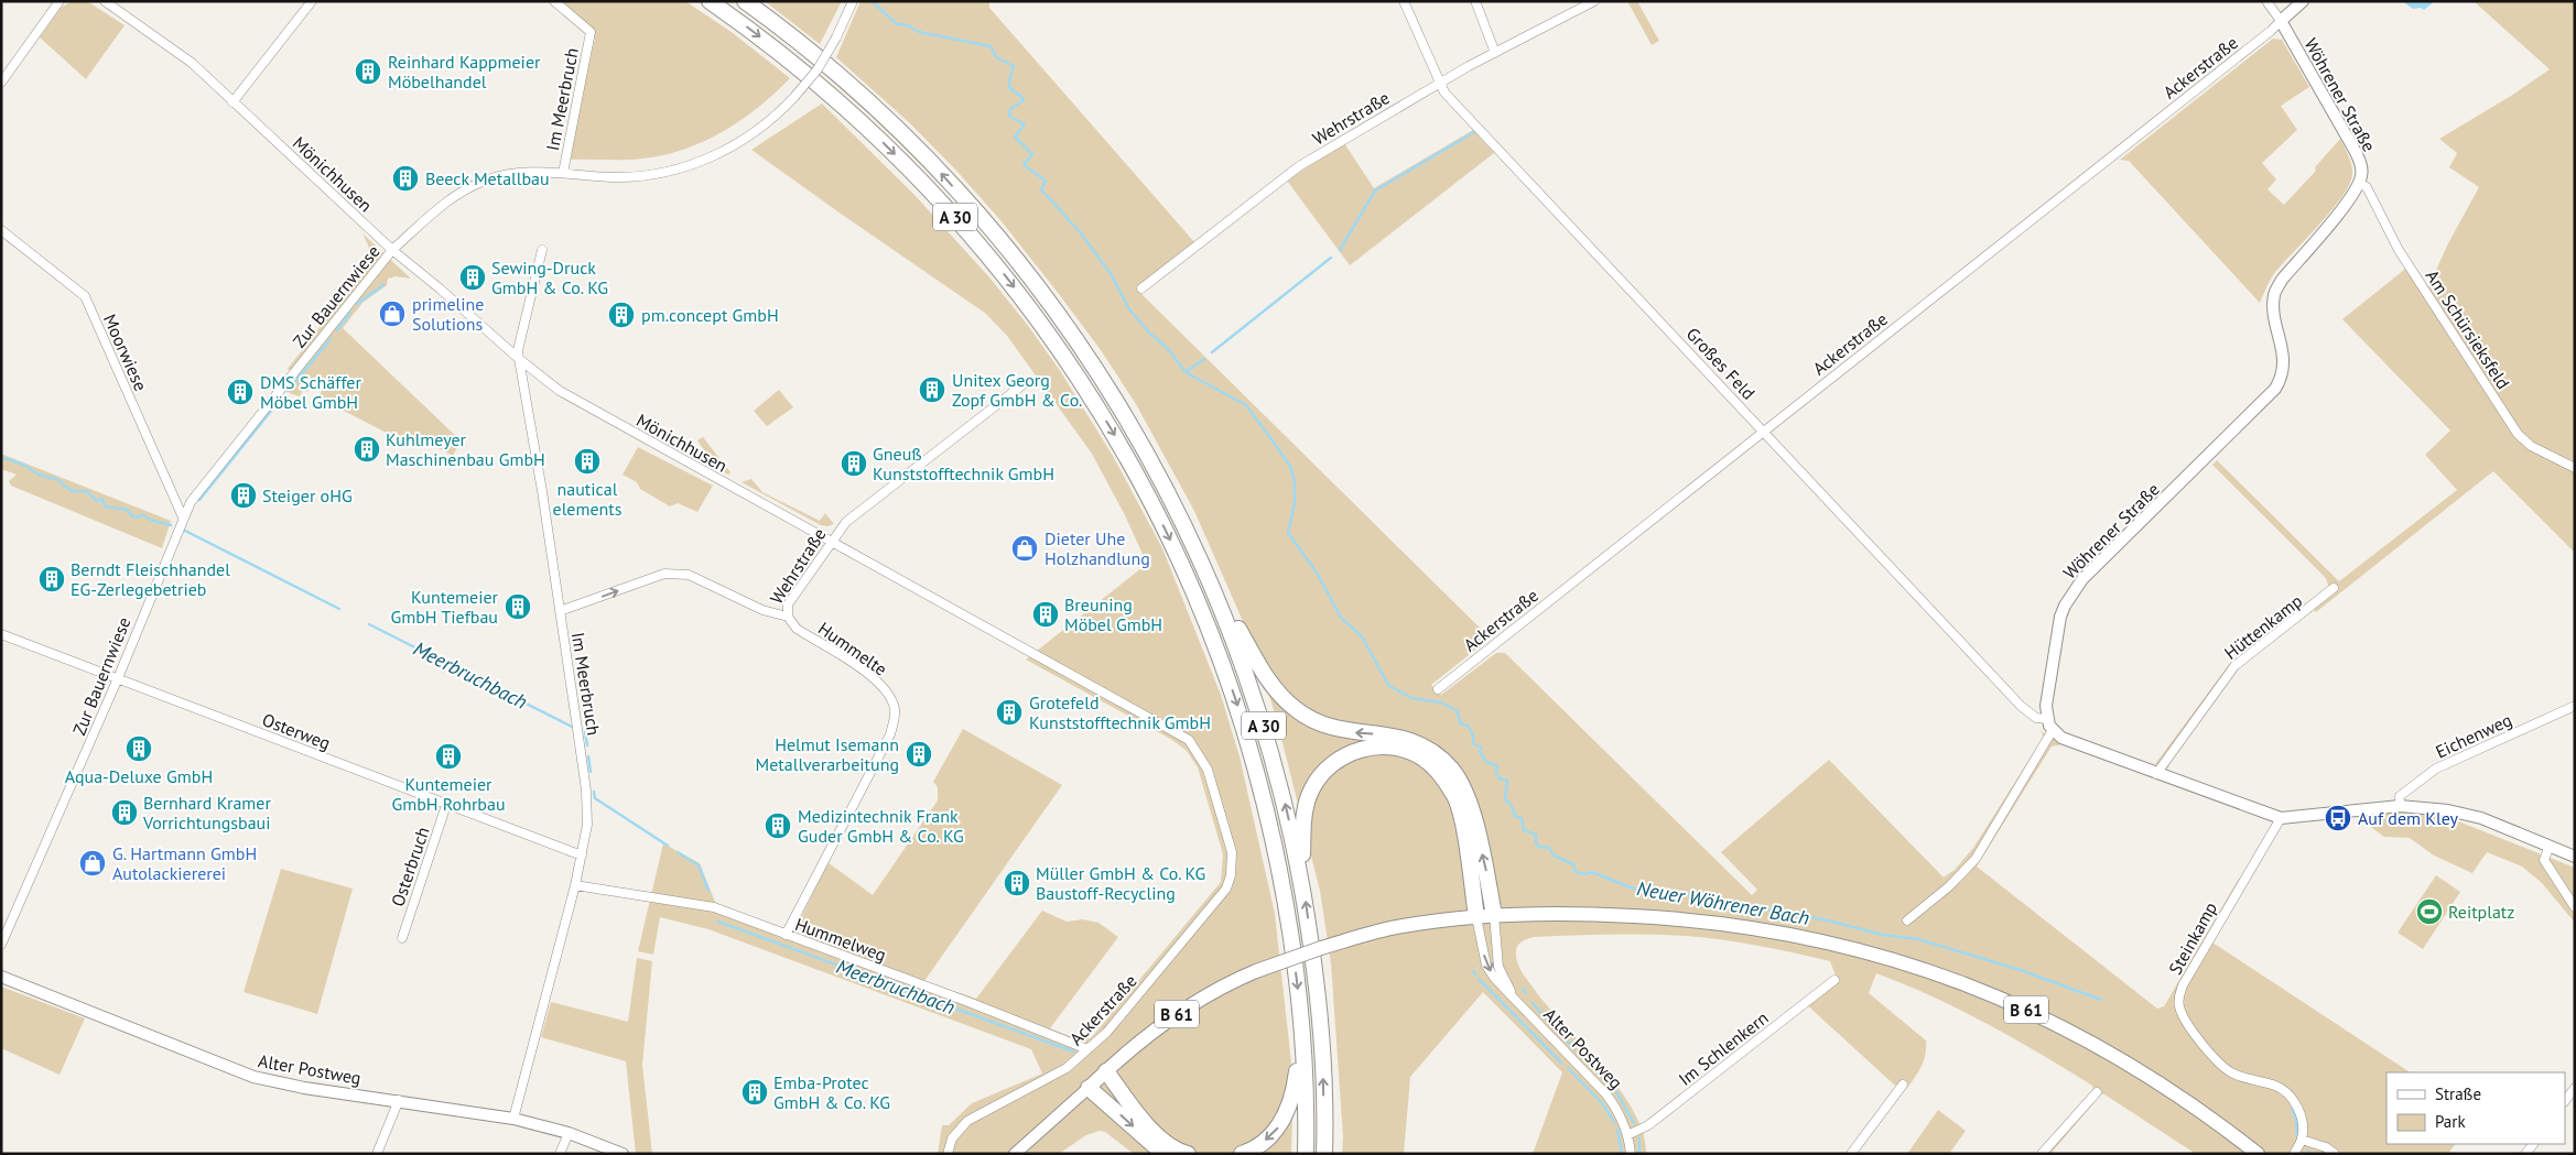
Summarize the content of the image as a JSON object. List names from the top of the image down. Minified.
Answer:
{"streets":{"highway":["A 30"],"main road":["B 61"],"street":["Ackerstraße","Wöhrener Straße","Im Meerbruch","Wehrstraße","Mönichhusen","Zur Bauernwiese","Am Schürsieksfeld","Moorwiese","Großes Feld","Hüttenkamp","Hummelte","Osterweg","Eichenweg","Osterbruch","Steinkamp","Hummelweg","Alter Postweg","Im Schlenkern"]},"crossings":[["Ackerstraße","Wöhrener Straße"],["Ackerstraße","Mönichhusen"],["Ackerstraße","Großes Feld"],["Ackerstraße","Hummelweg"],["Wöhrener Straße","Am Schürsieksfeld"],["Wöhrener Straße","Großes Feld"],["Im Meerbruch","Wehrstraße"],["Im Meerbruch","Mönichhusen"],["Im Meerbruch","Zur Bauernwiese"],["Im Meerbruch","Osterweg"],["Im Meerbruch","Hummelweg"],["Im Meerbruch","Alter Postweg"],["Wehrstraße","Mönichhusen"],["Wehrstraße","Großes Feld"],["Wehrstraße","Hummelte"],["Mönichhusen","Zur Bauernwiese"],["Zur Bauernwiese","Moorwiese"],["Zur Bauernwiese","Osterweg"],["Hummelte","Hummelweg"],["Osterweg","Osterbruch"],["B 61","Alter Postweg"],["Alter Postweg","Im Schlenkern"]],"water":["Meerbruchbach","Neuer Wöhrener Bach"],"places":{"building":["Reinhard Kappmeier Möbelhandel","Beeck Metallbau","Sewing-Druck GmbH & Co. KG","pm.concept GmbH","Unitex Georg Zopf GmbH & Co.","DMS Schäffer Möbel GmbH","Kuhlmeyer Maschinenbau GmbH","nautical elements","Gneuß Kunststofftechnik GmbH","Steiger oHG","Berndt Fleischhandel EG-Zerlegebetrieb","Kuntemeier GmbH Tiefbau","Breuning Möbel GmbH","Grotefeld Kunststofftechnik GmbH","Aqua-Deluxe GmbH","Helmut Isemann Metallverarbeitung","Kuntemeier GmbH Rohrbau","Bernhard Kramer Vorrichtungsbaui","Medizintechnik Frank Guder GmbH & Co. KG","Müller GmbH & Co. KG Baustoff-Recycling","Emba-Protec GmbH & Co. KG"],"shop":["primeline Solutions","Dieter Uhe Holzhandlung","G. Hartmann GmbH Autolackiererei"],"bus stop":["Auf dem Kley"],"sports":["Reitplatz"]},"legend":["Straße","Park"]}
